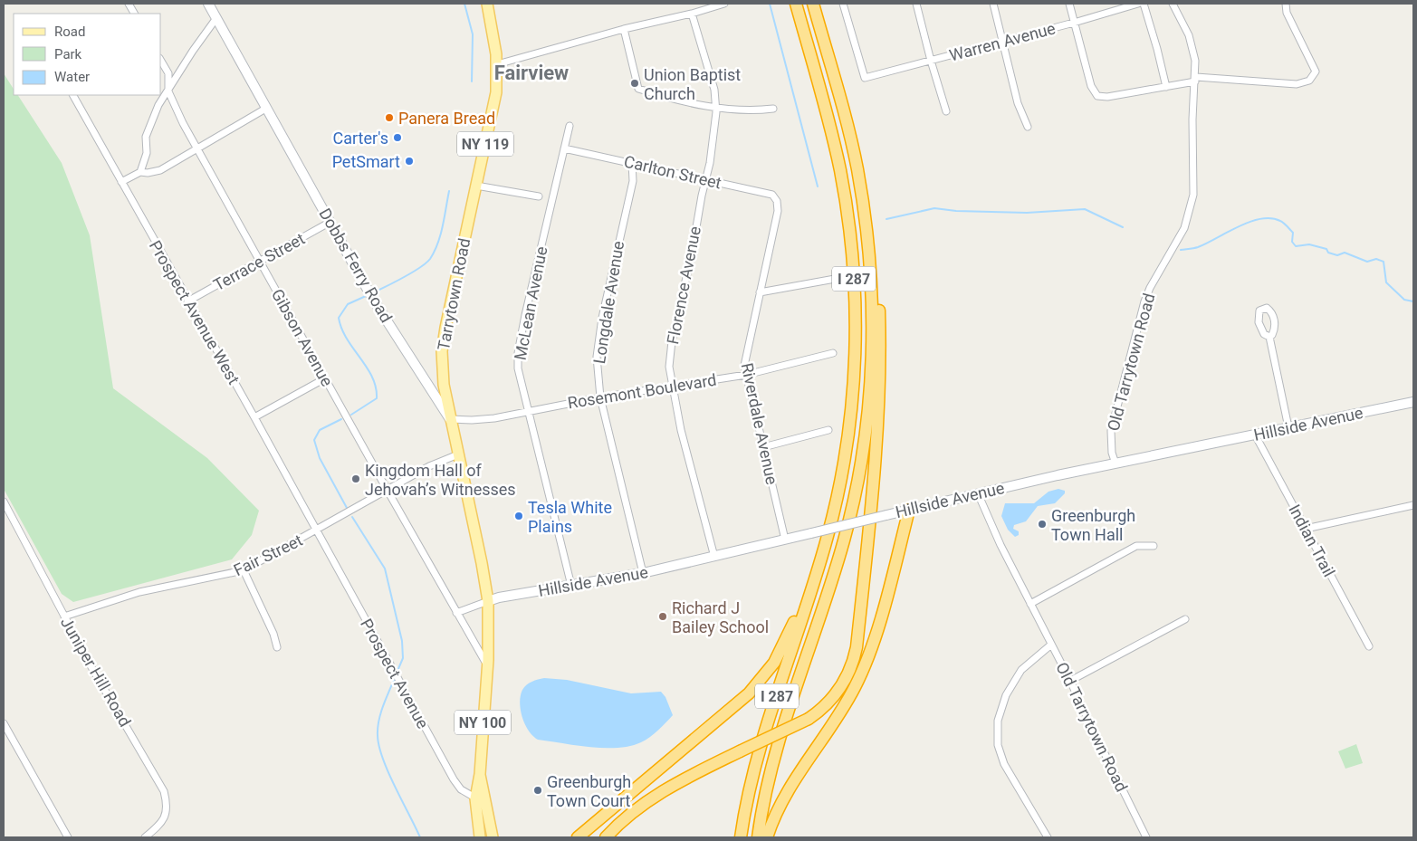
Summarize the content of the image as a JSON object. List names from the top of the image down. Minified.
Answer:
{"streets":{"highway":["I 287"],"main road":["NY 119","Dobbs Ferry Road","Tarrytown Road","Hillside Avenue","NY 100"],"street":["Warren Avenue","Carlton Street","Terrace Street","Florence Avenue","Longdale Avenue","McLean Avenue","Prospect Avenue West","Gibson Avenue","Old Tarrytown Road","Rosemont Boulevard","Riverdale Avenue","Indian Trail","Fair Street","Juniper Hill Road","Prospect Avenue"]},"crossings":[["Carlton Street","Florence Avenue"],["Carlton Street","Longdale Avenue"],["Carlton Street","McLean Avenue"],["Carlton Street","Riverdale Avenue"],["Terrace Street","Dobbs Ferry Road"],["Terrace Street","Prospect Avenue West"],["Terrace Street","Gibson Avenue"],["Dobbs Ferry Road","Tarrytown Road"],["Dobbs Ferry Road","Rosemont Boulevard"],["Florence Avenue","Rosemont Boulevard"],["Florence Avenue","Hillside Avenue"],["Tarrytown Road","Gibson Avenue"],["Tarrytown Road","Rosemont Boulevard"],["Tarrytown Road","Hillside Avenue"],["Tarrytown Road","Fair Street"],["Tarrytown Road","Prospect Avenue"],["Longdale Avenue","Rosemont Boulevard"],["Longdale Avenue","Hillside Avenue"],["McLean Avenue","Rosemont Boulevard"],["McLean Avenue","Hillside Avenue"],["Prospect Avenue West","Fair Street"],["Prospect Avenue West","Prospect Avenue"],["Gibson Avenue","Fair Street"],["Old Tarrytown Road","Hillside Avenue"],["Rosemont Boulevard","Riverdale Avenue"],["Riverdale Avenue","Hillside Avenue"],["Hillside Avenue","Indian Trail"],["Fair Street","Juniper Hill Road"],["Fair Street","Prospect Avenue"]],"districts":["Fairview"],"places":["Union Baptist Church","Panera Bread","Carter's","PetSmart","Kingdom Hall of Jehovah’s Witnesses","Tesla White Plains","Greenburgh Town Hall","Richard J Bailey School","Greenburgh Town Court"],"legend":["Road","Park","Water"]}
